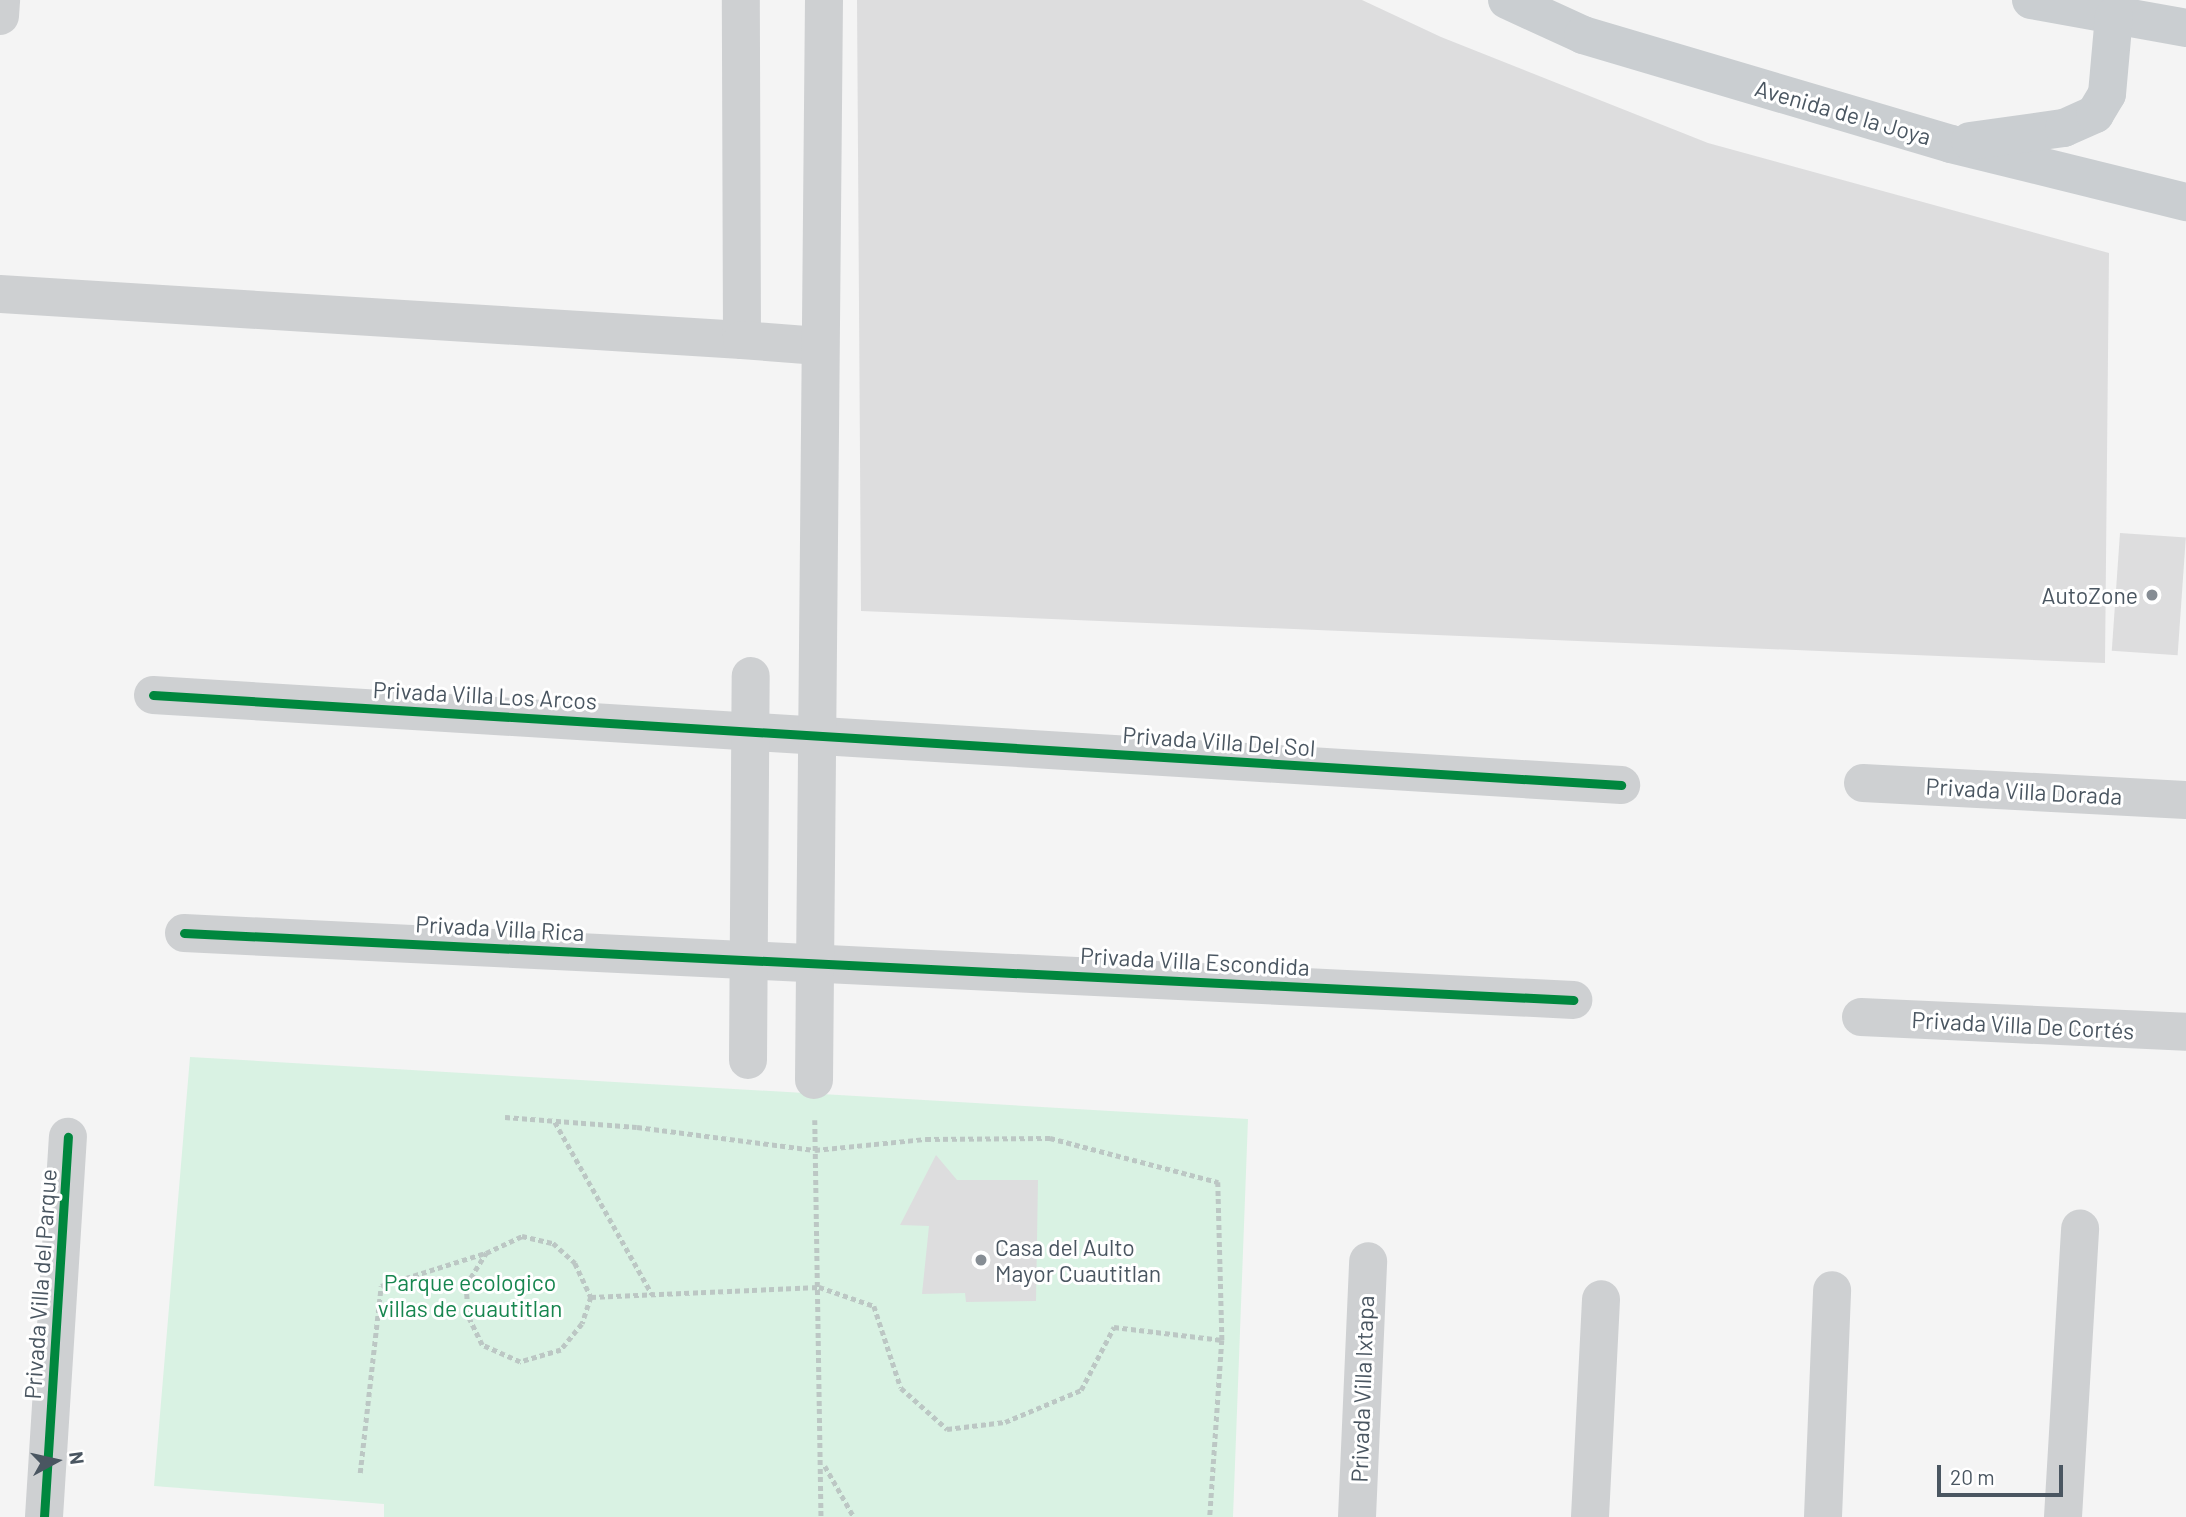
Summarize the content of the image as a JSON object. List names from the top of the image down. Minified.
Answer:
{"streets":{"main road":["Avenida de la Joya"],"street":["Privada Villa Los Arcos","Privada Villa Del Sol","Privada Villa Dorada","Privada Villa Rica","Privada Villa Escondida","Privada Villa De Cortés","Privada Villa del Parque","Privada Villa Ixtapa"]},"crossings":[["Privada Villa Los Arcos","Privada Villa Del Sol"],["Privada Villa Rica","Privada Villa Escondida"]],"parks":["Parque ecologico villas de cuautitlan"],"places":["AutoZone","Casa del Aulto Mayor Cuautitlan"],"scale_bar":"20 m","north":"right"}
